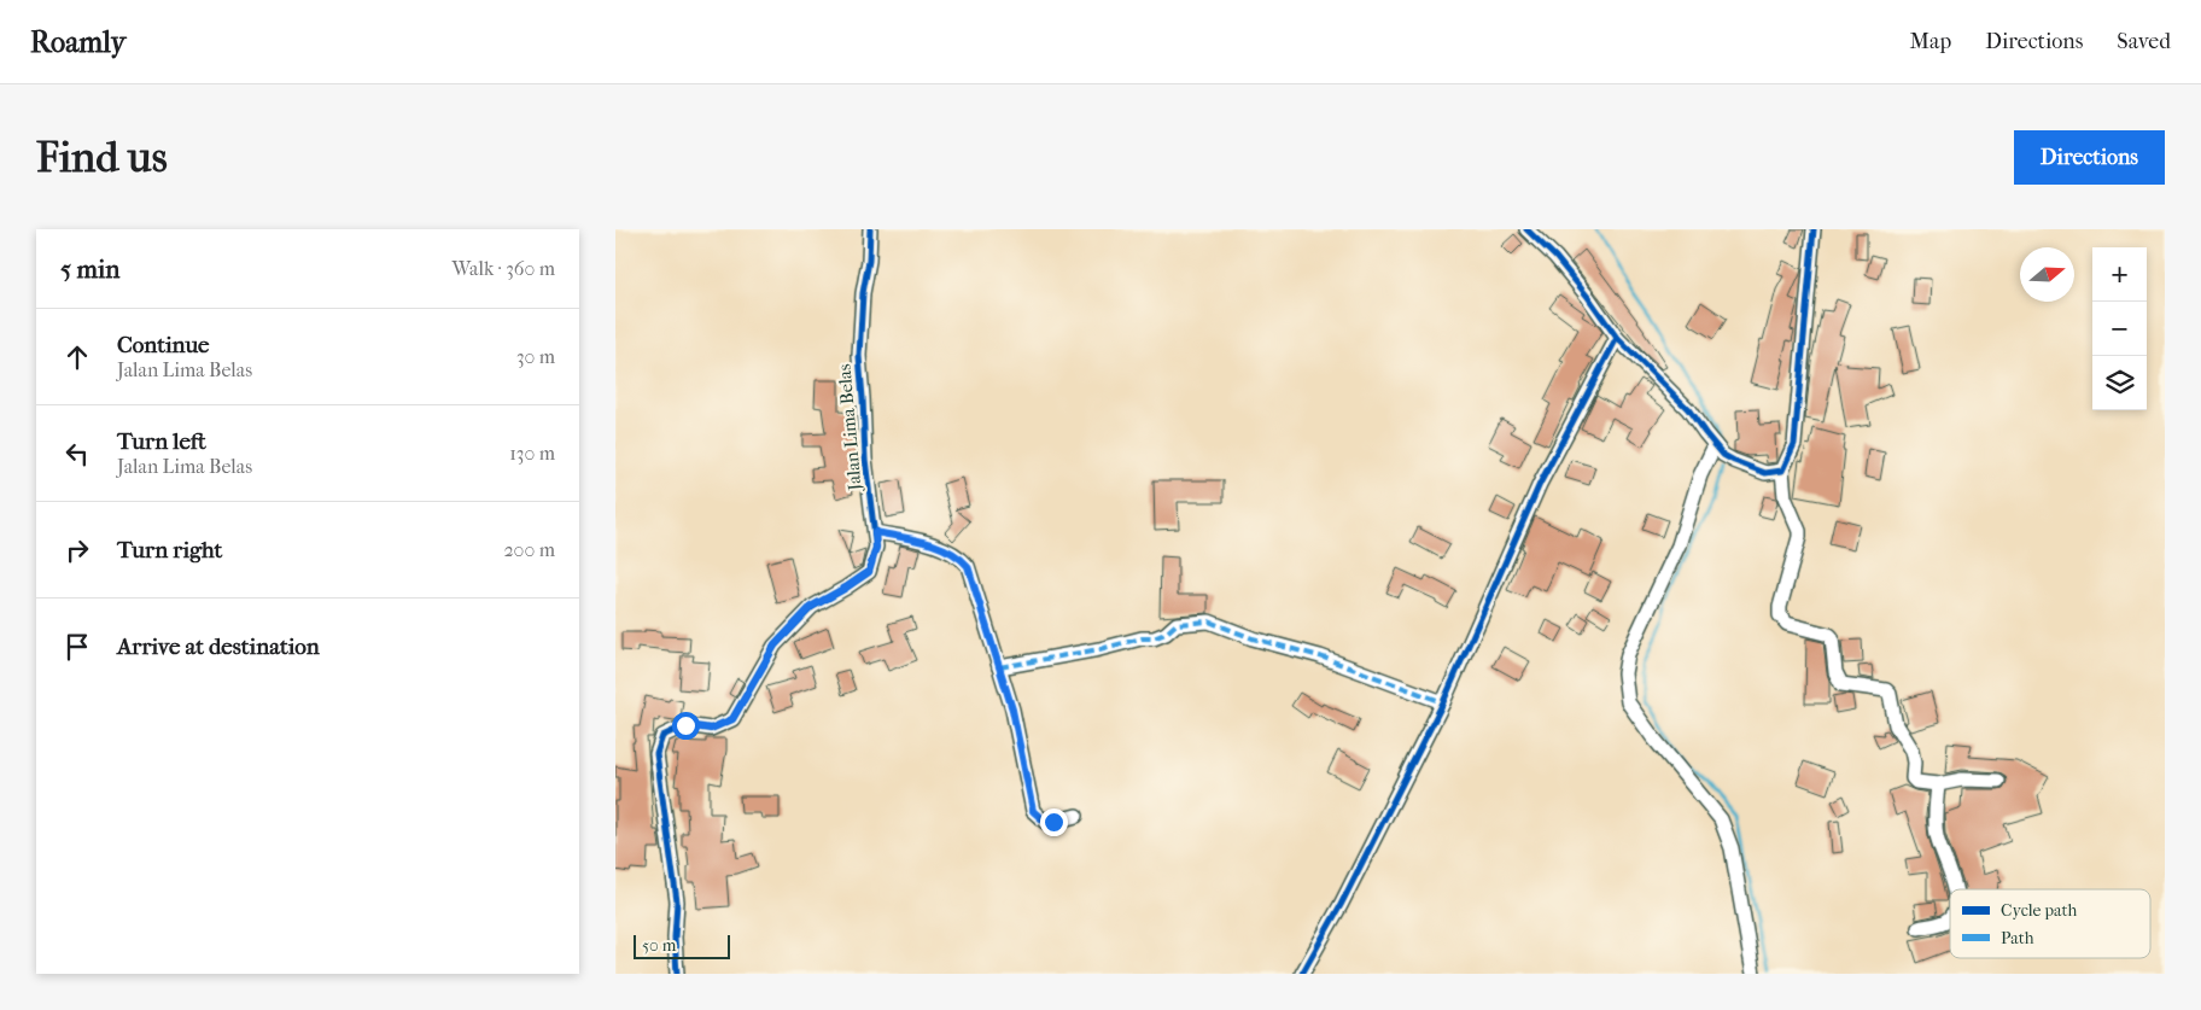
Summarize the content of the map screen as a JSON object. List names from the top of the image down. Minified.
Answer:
{"streets":{"street":["Jalan Lima Belas"]},"legend":["Cycle path","Path"],"scale_bar":"50 m","north":"right","page":{"header":"Roamly","nav":["Map","Directions","Saved"],"buttons":"Directions","title":"Find us","heading":["5 min","Walk · 360 m"],"map_buttons":["+","−"],"list":[["Continue","Jalan Lima Belas","30 m"],["Turn left","Jalan Lima Belas","130 m"],["Turn right","200 m"],"Arrive at destination"],"scale":"50 m"}}
